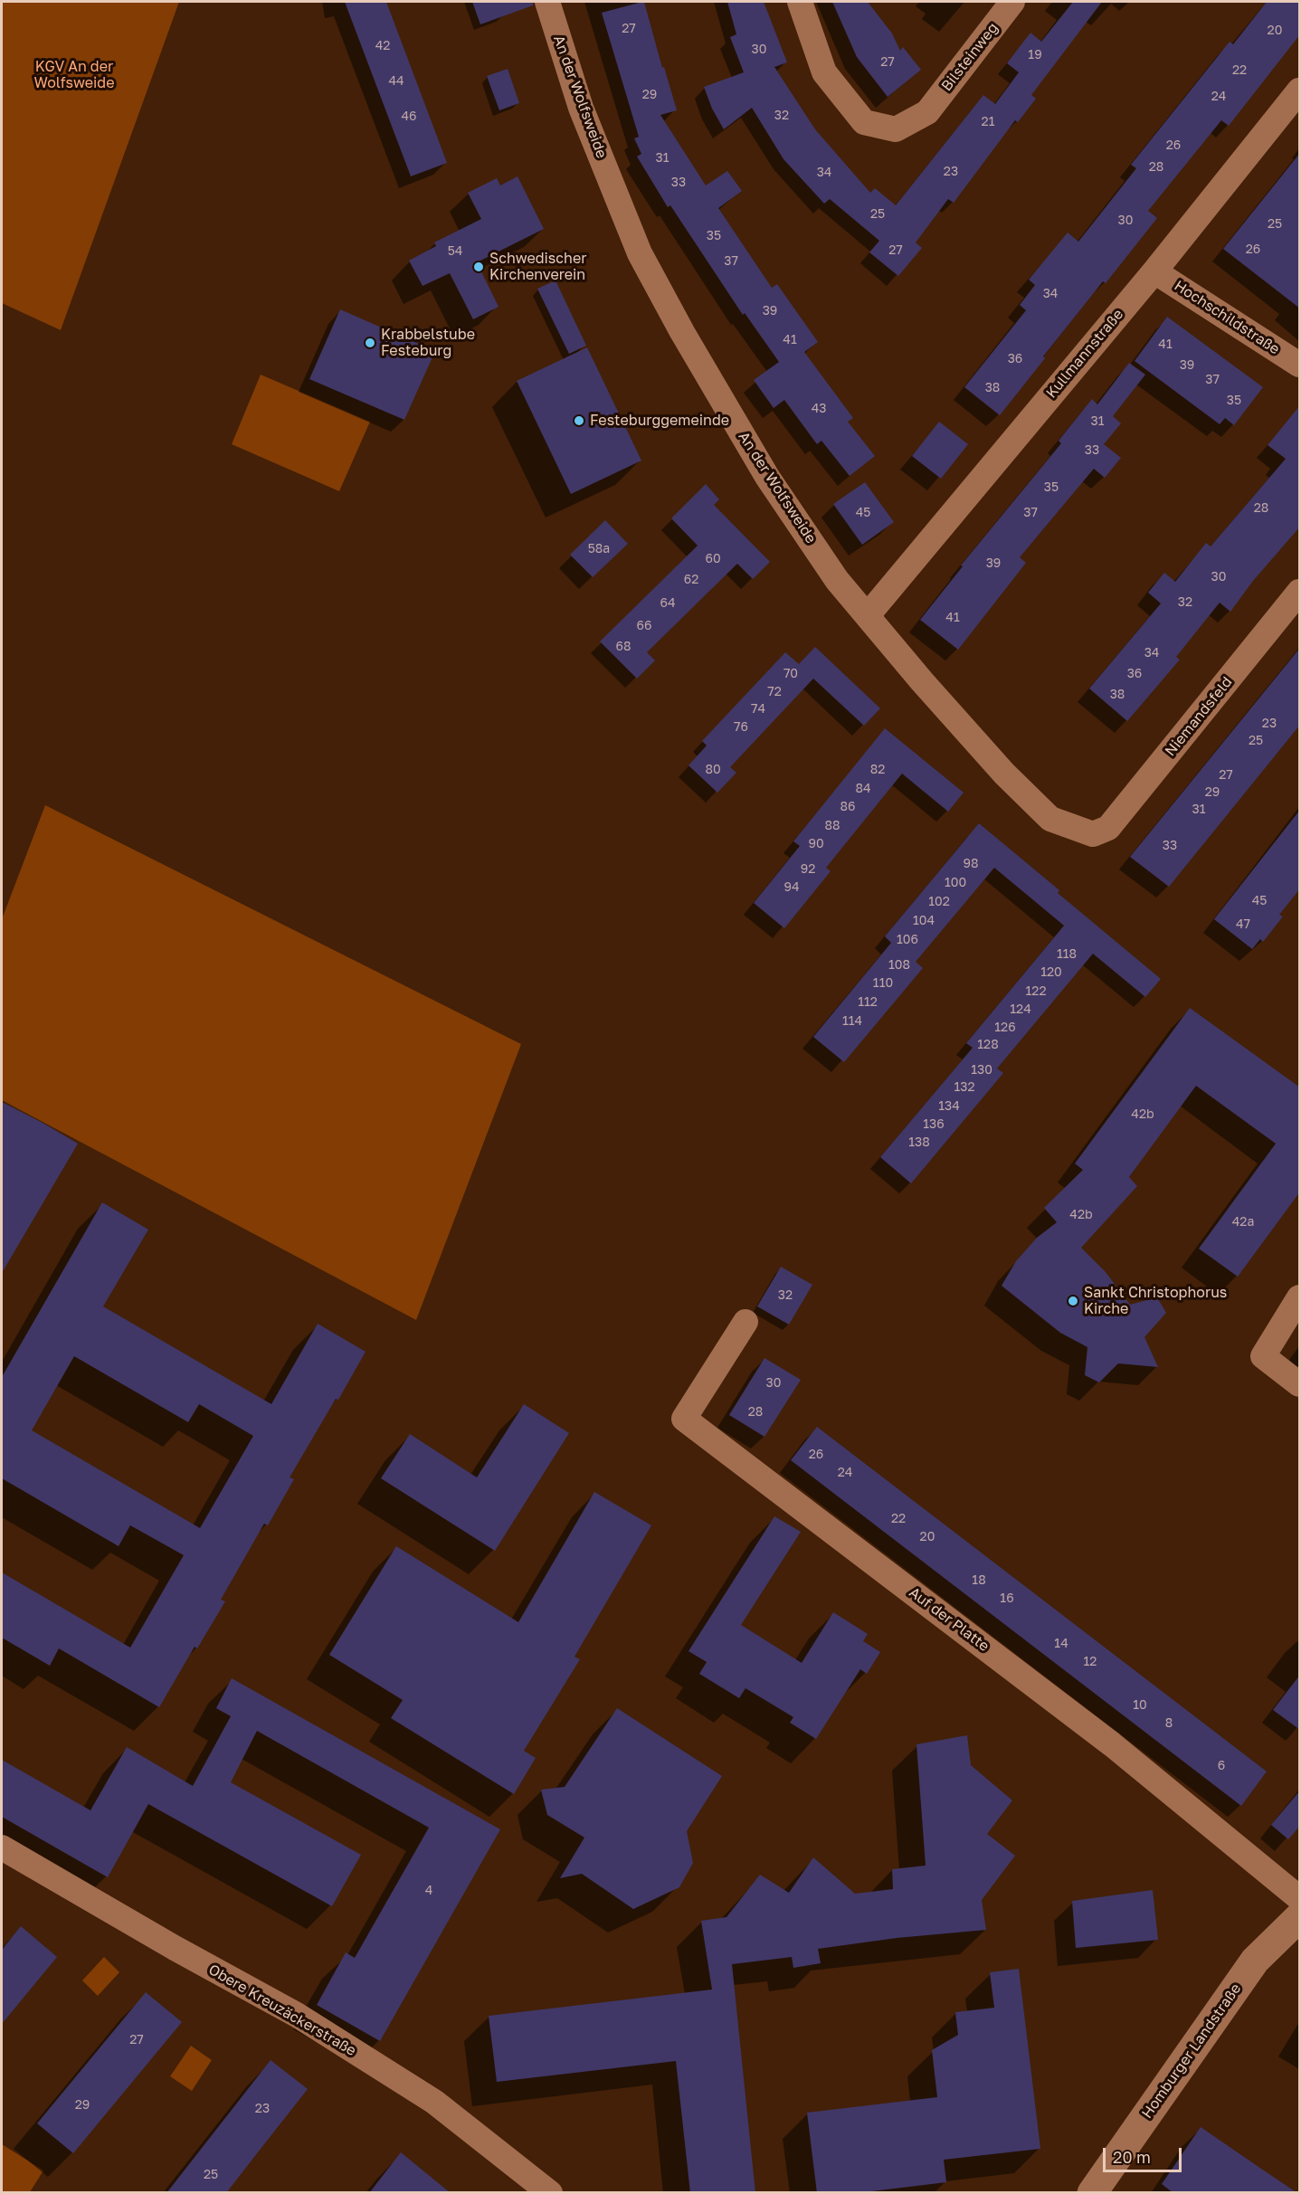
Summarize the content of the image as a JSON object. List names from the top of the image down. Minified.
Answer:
{"streets":{"street":["Bilsteinweg","An der Wolfsweide","Hochschildstraße","Kullmannstraße","Niemandsfeld","Auf der Platte","Obere Kreuzäckerstraße","Homburger Landstraße"]},"crossings":[["An der Wolfsweide","Kullmannstraße"],["An der Wolfsweide","Niemandsfeld"],["Hochschildstraße","Kullmannstraße"]],"parks":["KGV An der Wolfsweide"],"places":["Schwedischer Kirchenverein","Krabbelstube Festeburg","Festeburggemeinde","Sankt Christophorus Kirche"],"house_numbers":["27","20","42","30","19","27","22","44","29","24","32","46","21","26","31","28","23","34","33","25","30","25","35","26","27","54","37","34","39","41","41","36","39","37","38","35","43","31","33","35","28","45","37","58a","60","39","30","62","32","64","41","66","68","34","70","36","72","38","74","23","76","25","80","82","27","84","29","86","31","88","90","33","98","92","100","94","45","102","104","47","106","118","108","120","110","122","112","124","114","126","128","130","132","134","42b","136","138","42b","42a","32","30","28","26","24","22","20","18","16","14","12","10","8","6","4","27","29","23","25"],"scale_bar":"20 m"}
